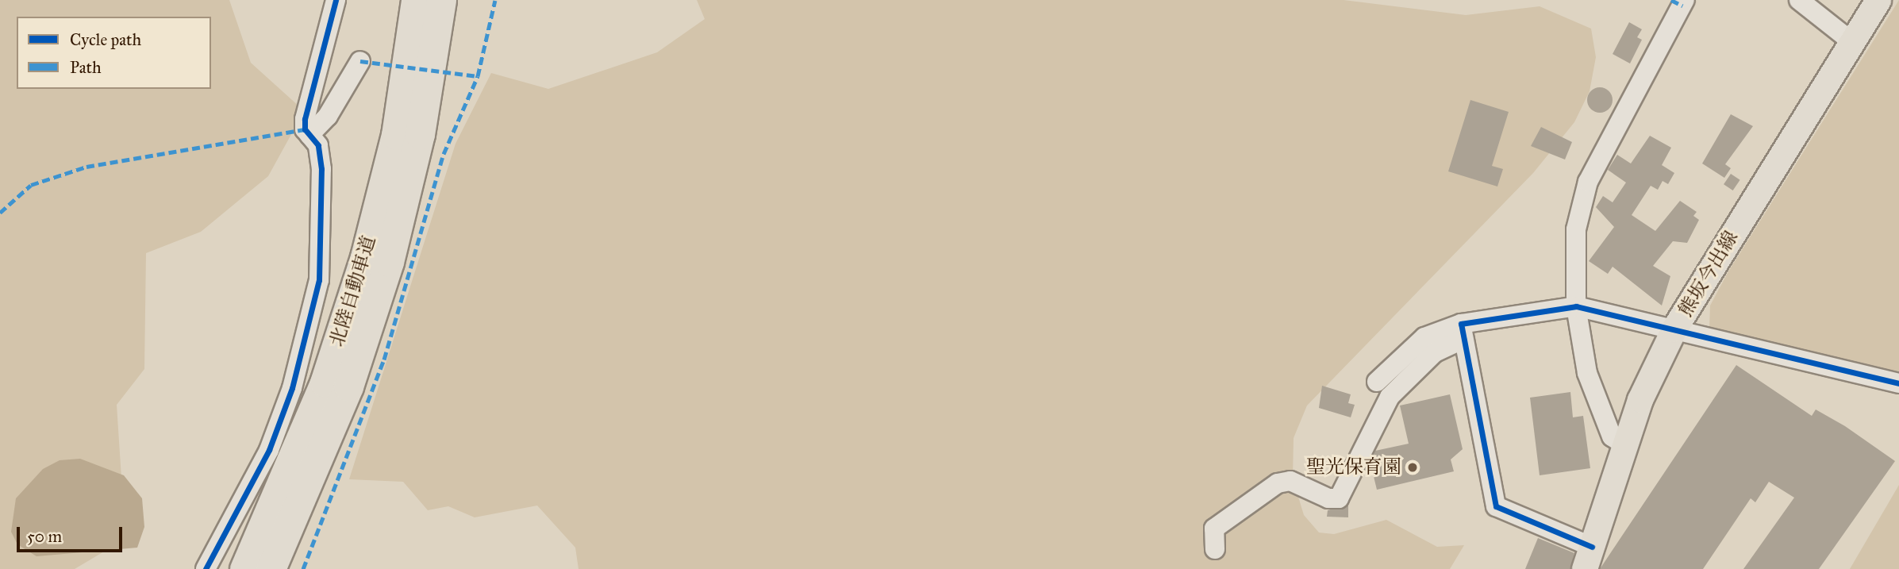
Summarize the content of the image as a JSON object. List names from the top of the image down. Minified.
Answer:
{"streets":{"highway":["北陸自動車道"],"main road":["熊坂今出線"]},"places":["聖光保育園"],"legend":["Cycle path","Path"],"scale_bar":"50 m"}
